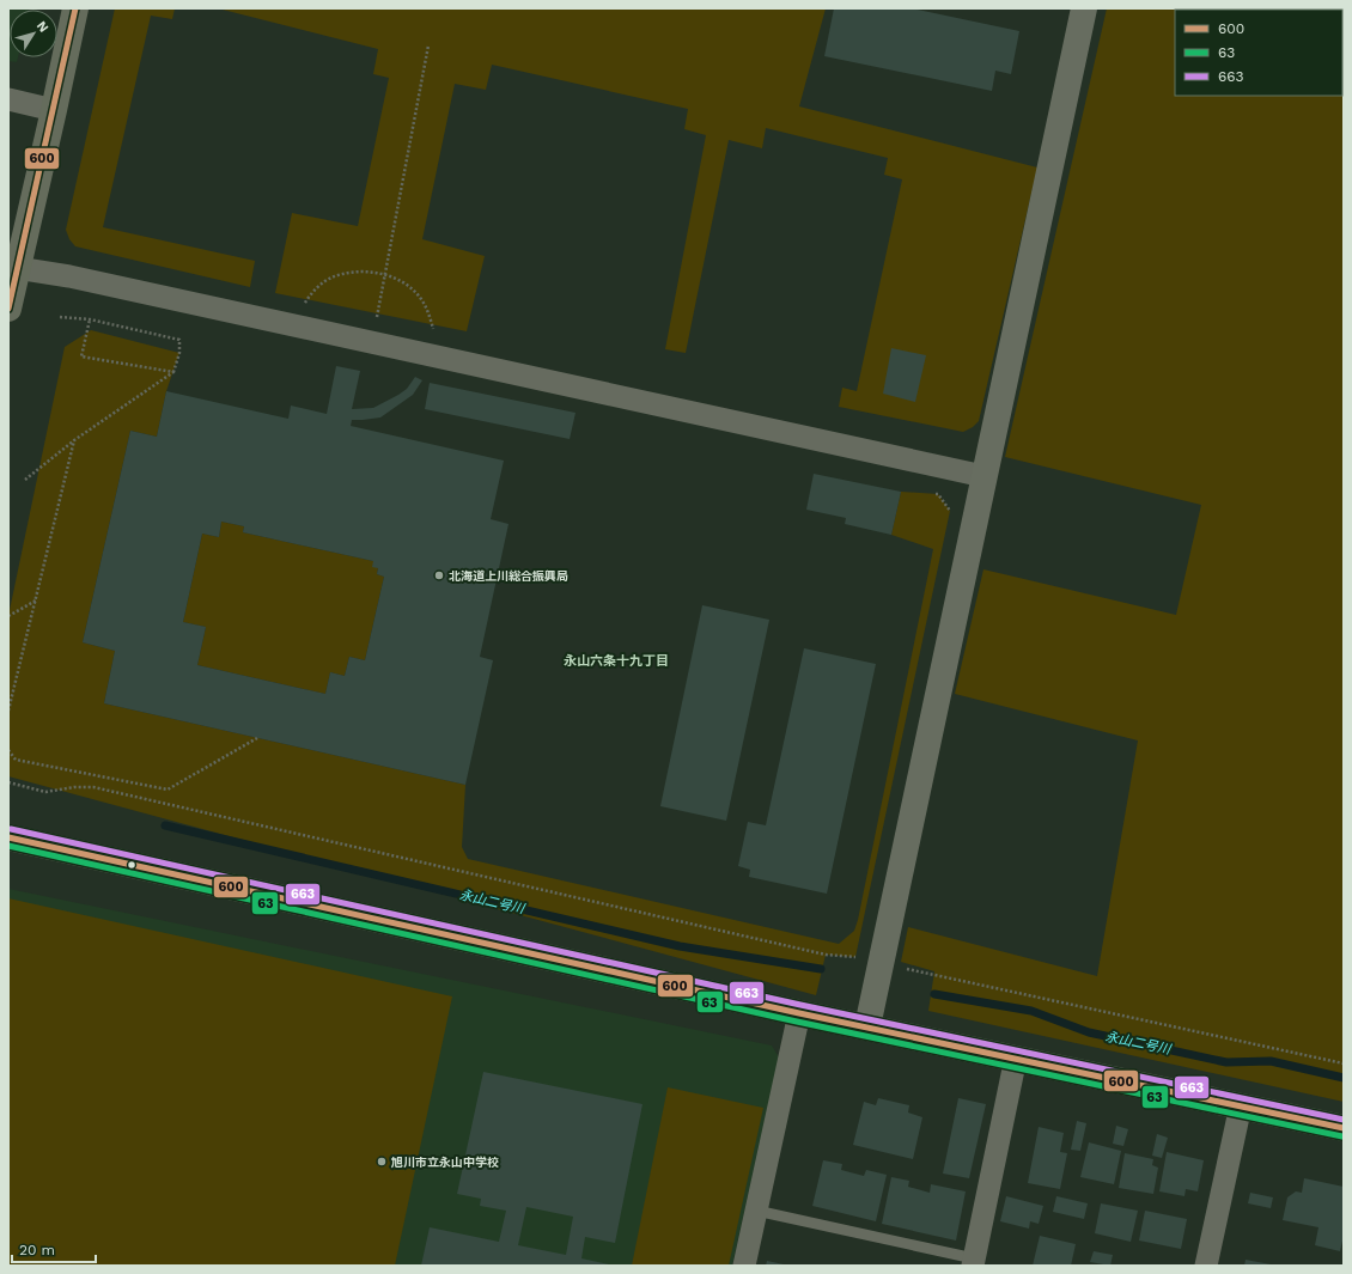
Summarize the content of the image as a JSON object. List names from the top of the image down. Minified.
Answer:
{"districts":["永山六条十九丁目"],"water":["永山二号川"],"places":["北海道上川総合振興局","旭川市立永山中学校"],"lines":["transit line 600","transit line 663","transit line 63"],"legend":["600","63","663"],"scale_bar":"20 m","north":"top right"}
